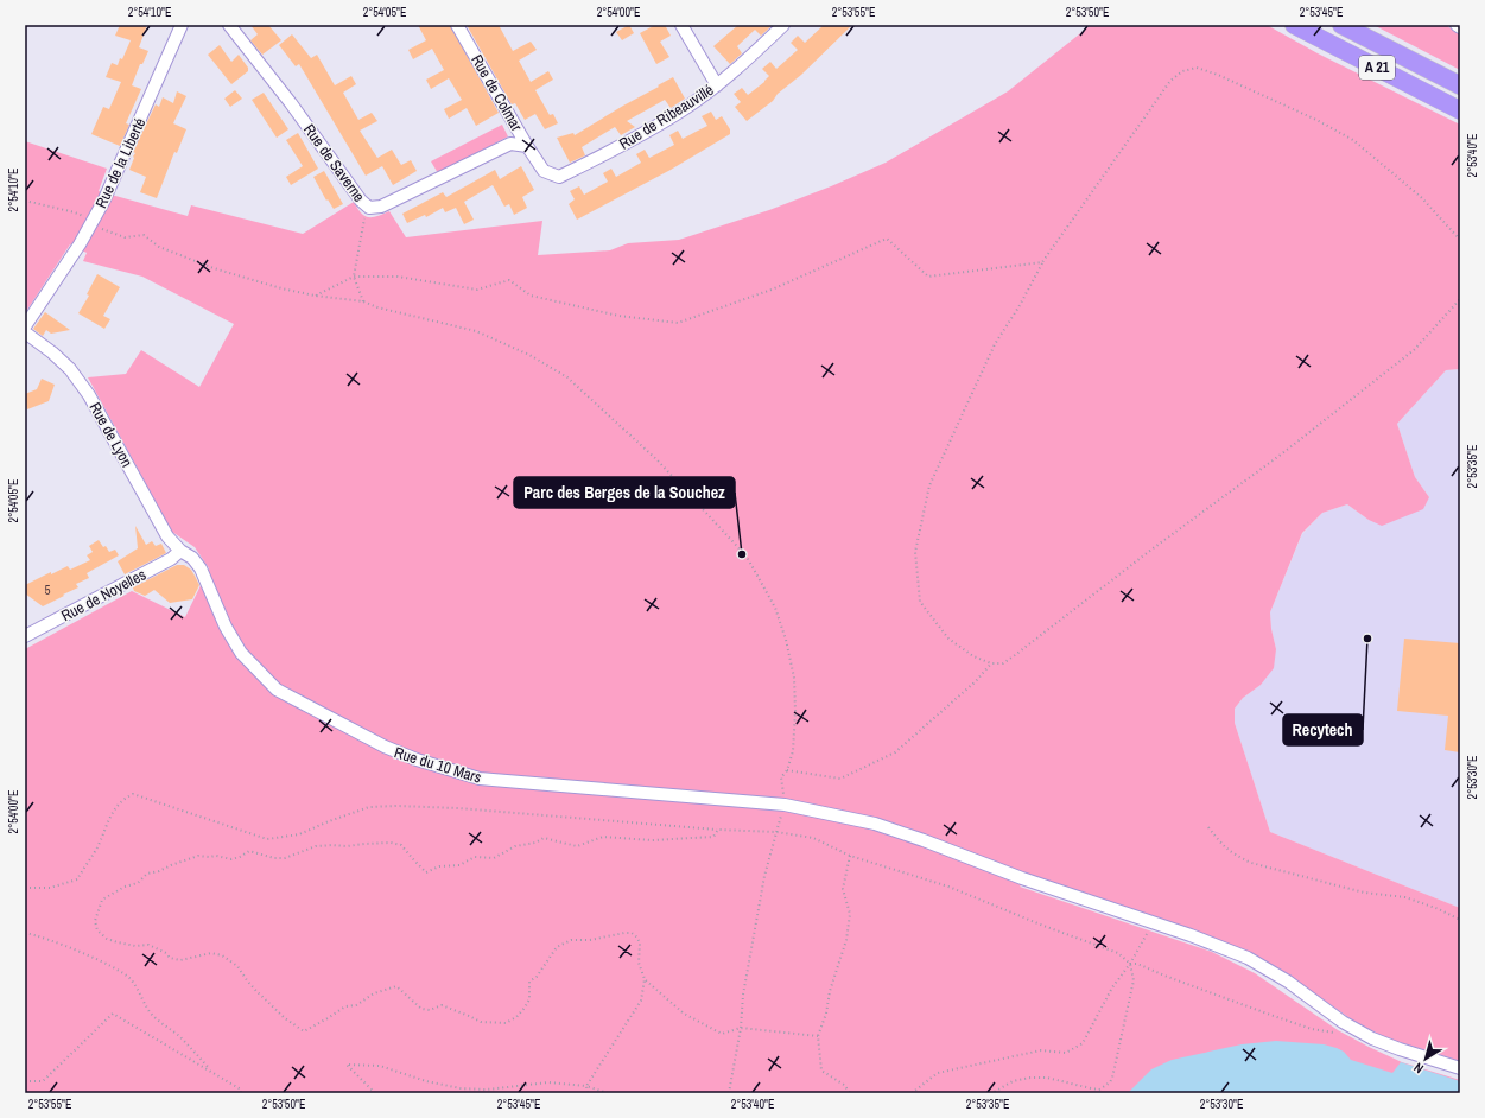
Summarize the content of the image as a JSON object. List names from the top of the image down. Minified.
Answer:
{"streets":{"highway":["A 21"],"street":["Rue de Colmar","Rue de Ribeauvillé","Rue de la Liberté","Rue de Saverne","Rue de Lyon","Rue de Noyelles","Rue du 10 Mars"]},"crossings":[["Rue de Colmar","Rue de Ribeauvillé"],["Rue de Colmar","Rue de Saverne"],["Rue de Lyon","Rue de Noyelles"],["Rue de Lyon","Rue du 10 Mars"],["Rue de Noyelles","Rue du 10 Mars"]],"places":["Parc des Berges de la Souchez","Recytech"],"house_numbers":["5"],"north":"bottom left","coordinates":["2°54'10\"E","2°54'05\"E","2°54'00\"E","2°53'55\"E","2°53'50\"E","2°53'45\"E","2°53'40\"E","2°53'35\"E","2°53'30\"E"]}
